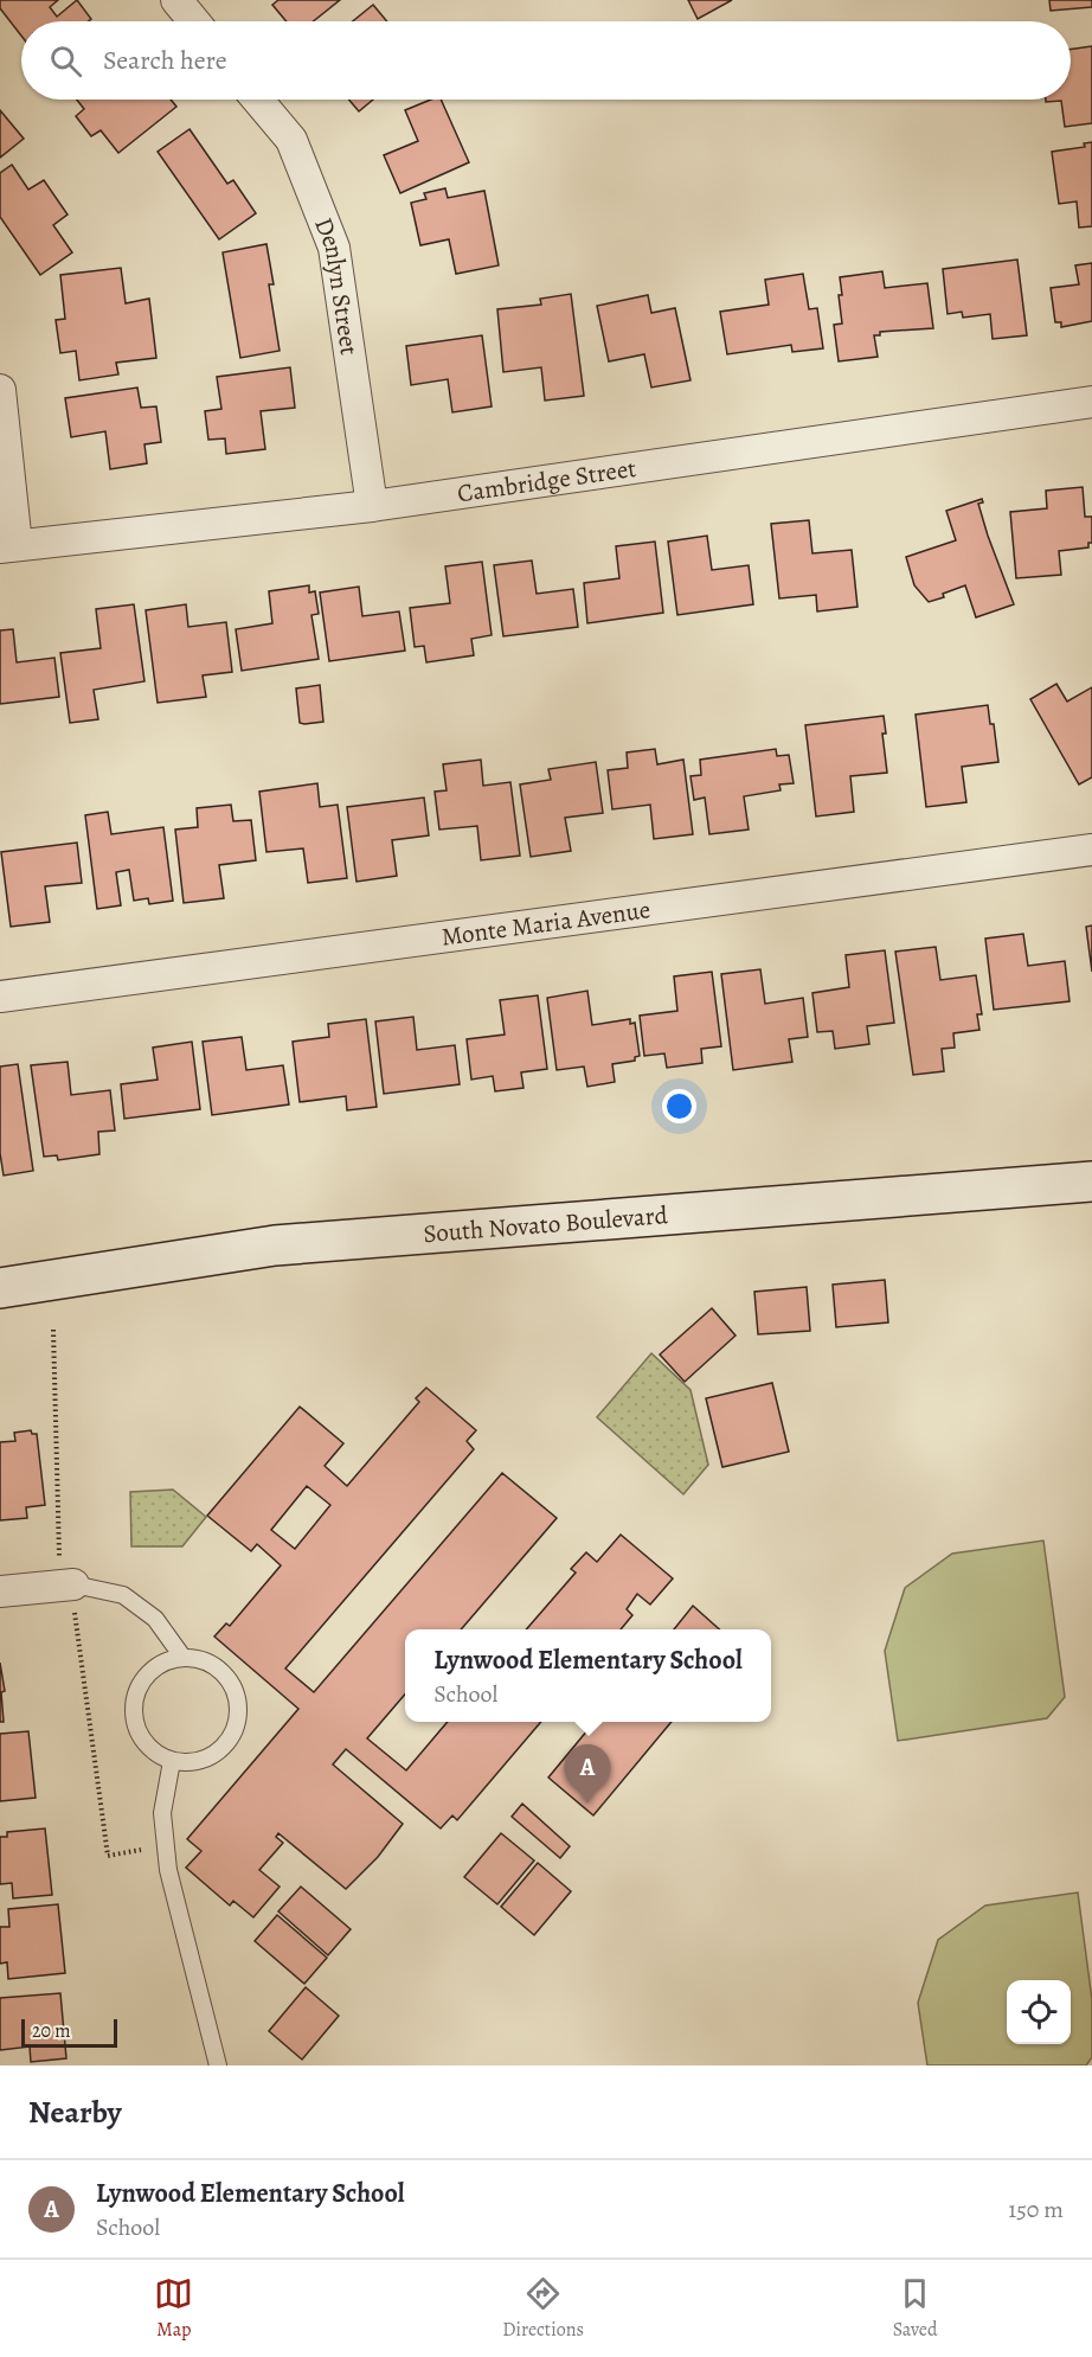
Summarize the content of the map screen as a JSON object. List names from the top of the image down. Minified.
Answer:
{"streets":{"main road":["South Novato Boulevard"],"street":["Denlyn Street","Cambridge Street","Monte Maria Avenue"]},"crossings":[["Denlyn Street","Cambridge Street"]],"scale_bar":"20 m","page":{"search":"Search here","popup":["Lynwood Elementary School","School"],"pins":"A","scale":"20 m","heading":"Nearby","list":[{"mark":"A","name":"Lynwood Elementary School","note":"School","value":"150 m"}],"nav":["Map","Directions","Saved"]}}
